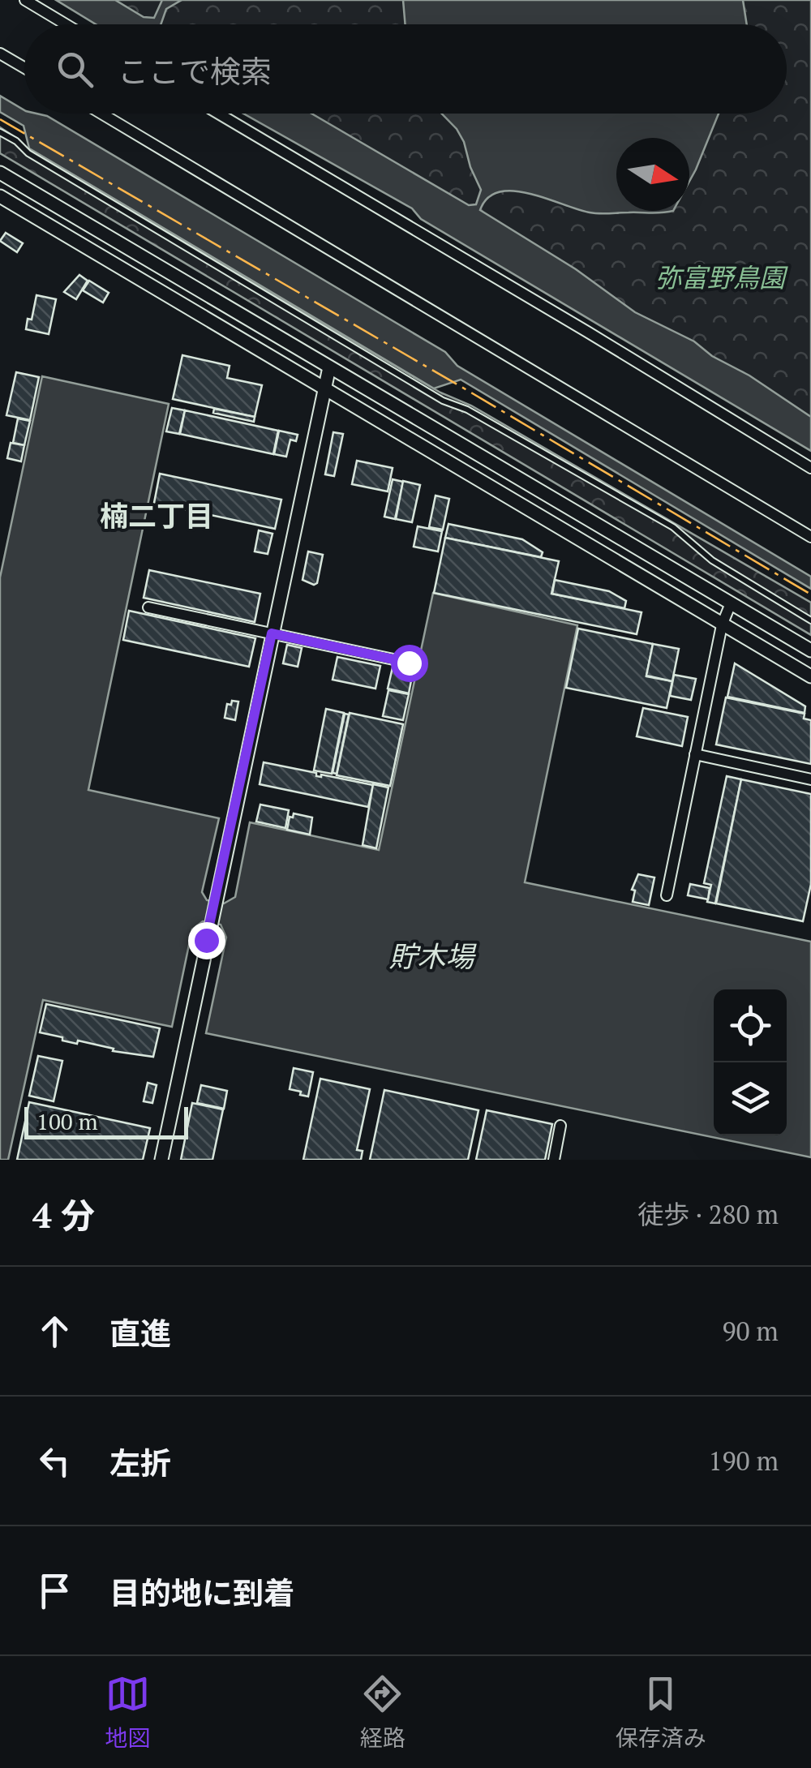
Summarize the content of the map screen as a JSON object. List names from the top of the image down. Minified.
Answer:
{"districts":["楠二丁目"],"water":["貯木場"],"parks":["弥富野鳥園"],"scale_bar":"100 m","north":"right","page":{"search":"ここで検索","scale":"100 m","heading":["4 分","徒歩 · 280 m"],"list":[["直進","90 m"],["左折","190 m"],"目的地に到着"],"nav":["地図","経路","保存済み"]}}
